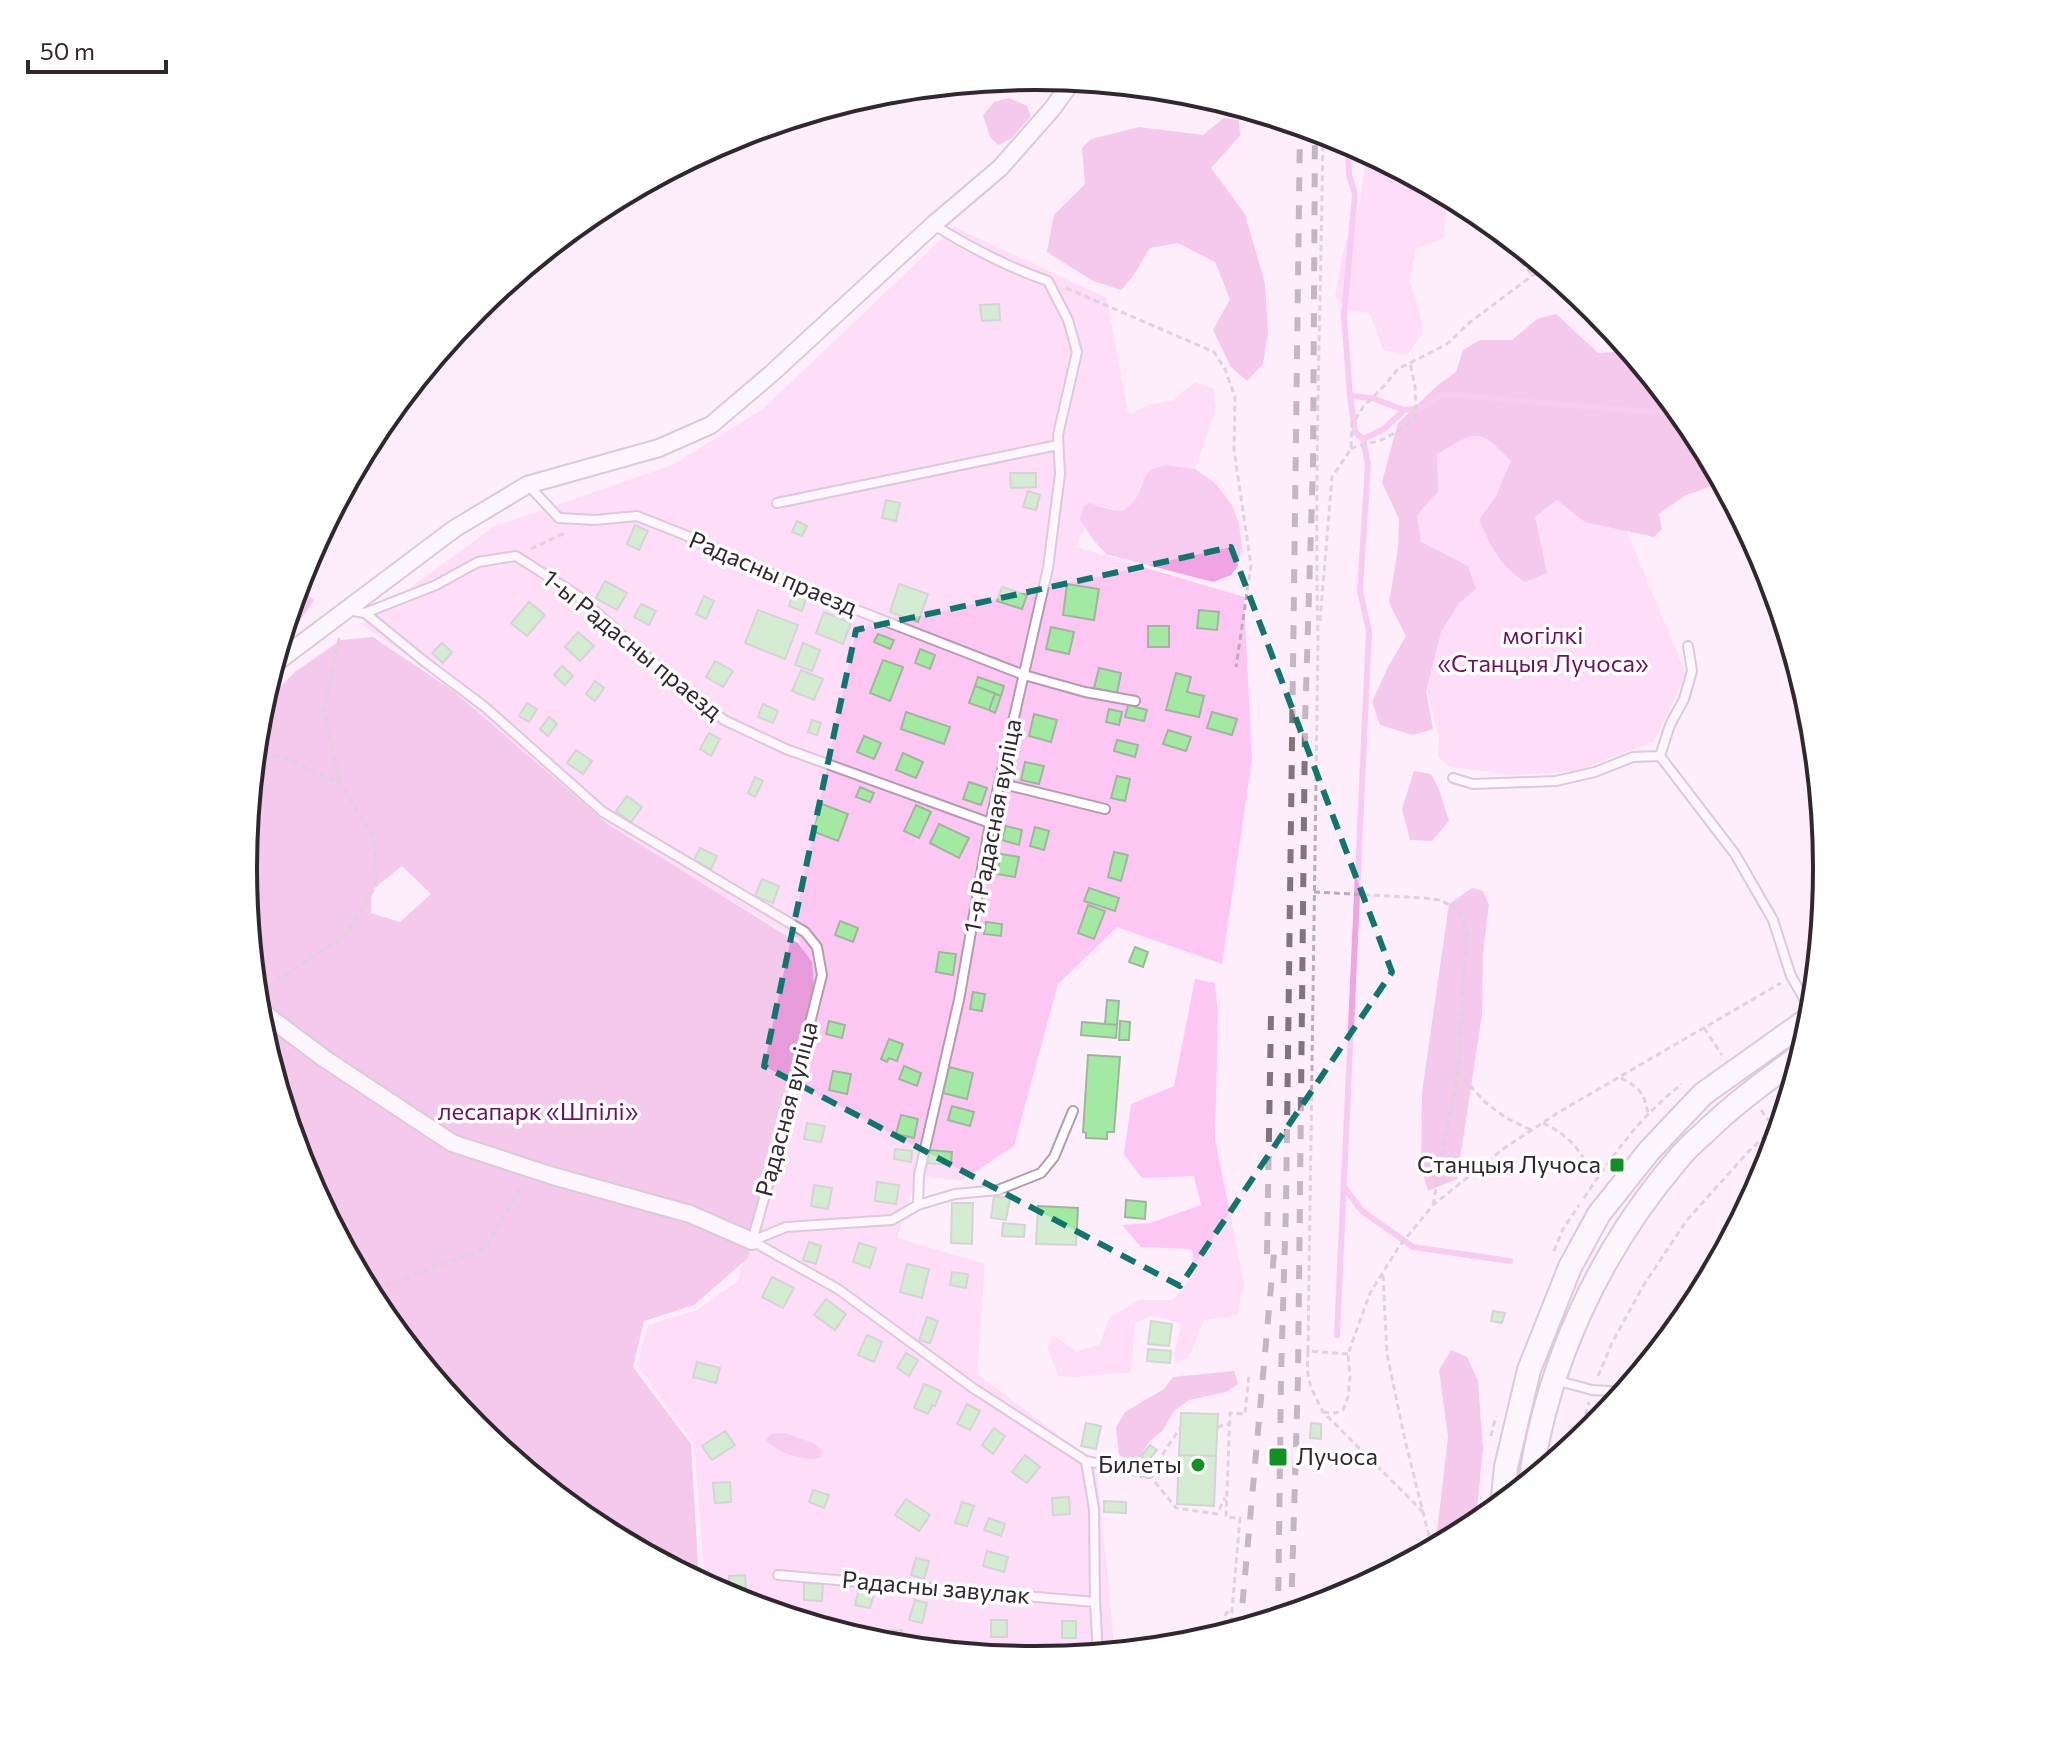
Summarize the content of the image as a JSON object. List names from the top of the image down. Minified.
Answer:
{"streets":{"lane":["Радасны праезд","1-ы Радасны праезд","1-я Радасная вуліца","Радасная вуліца","Радасны завулак"]},"crossings":[["Радасны праезд","1-я Радасная вуліца"],["1-ы Радасны праезд","1-я Радасная вуліца"],["1-ы Радасны праезд","Радасная вуліца"]],"parks":["могілкі «Станцыя Лучоса»","лесапарк «Шпілі»"],"places":{"transit":["Станцыя Лучоса","Лучоса"],"other":["Билеты"]},"scale_bar":"50 m"}
